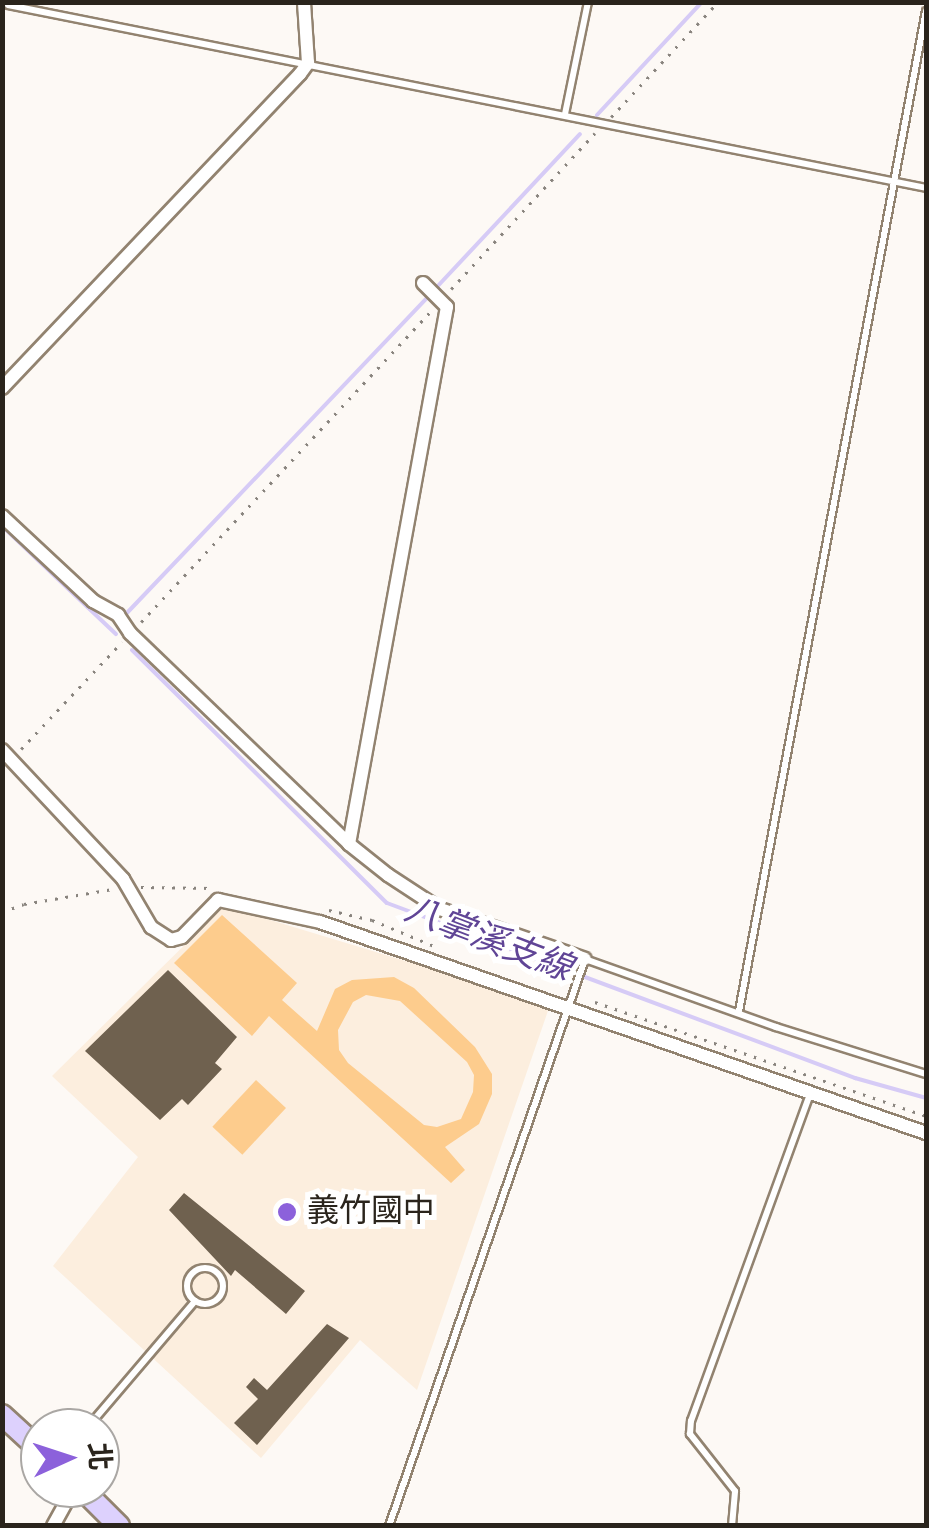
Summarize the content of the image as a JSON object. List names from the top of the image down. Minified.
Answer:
{"water":["八掌溪支線"],"places":["義竹國中"],"north":"right"}
